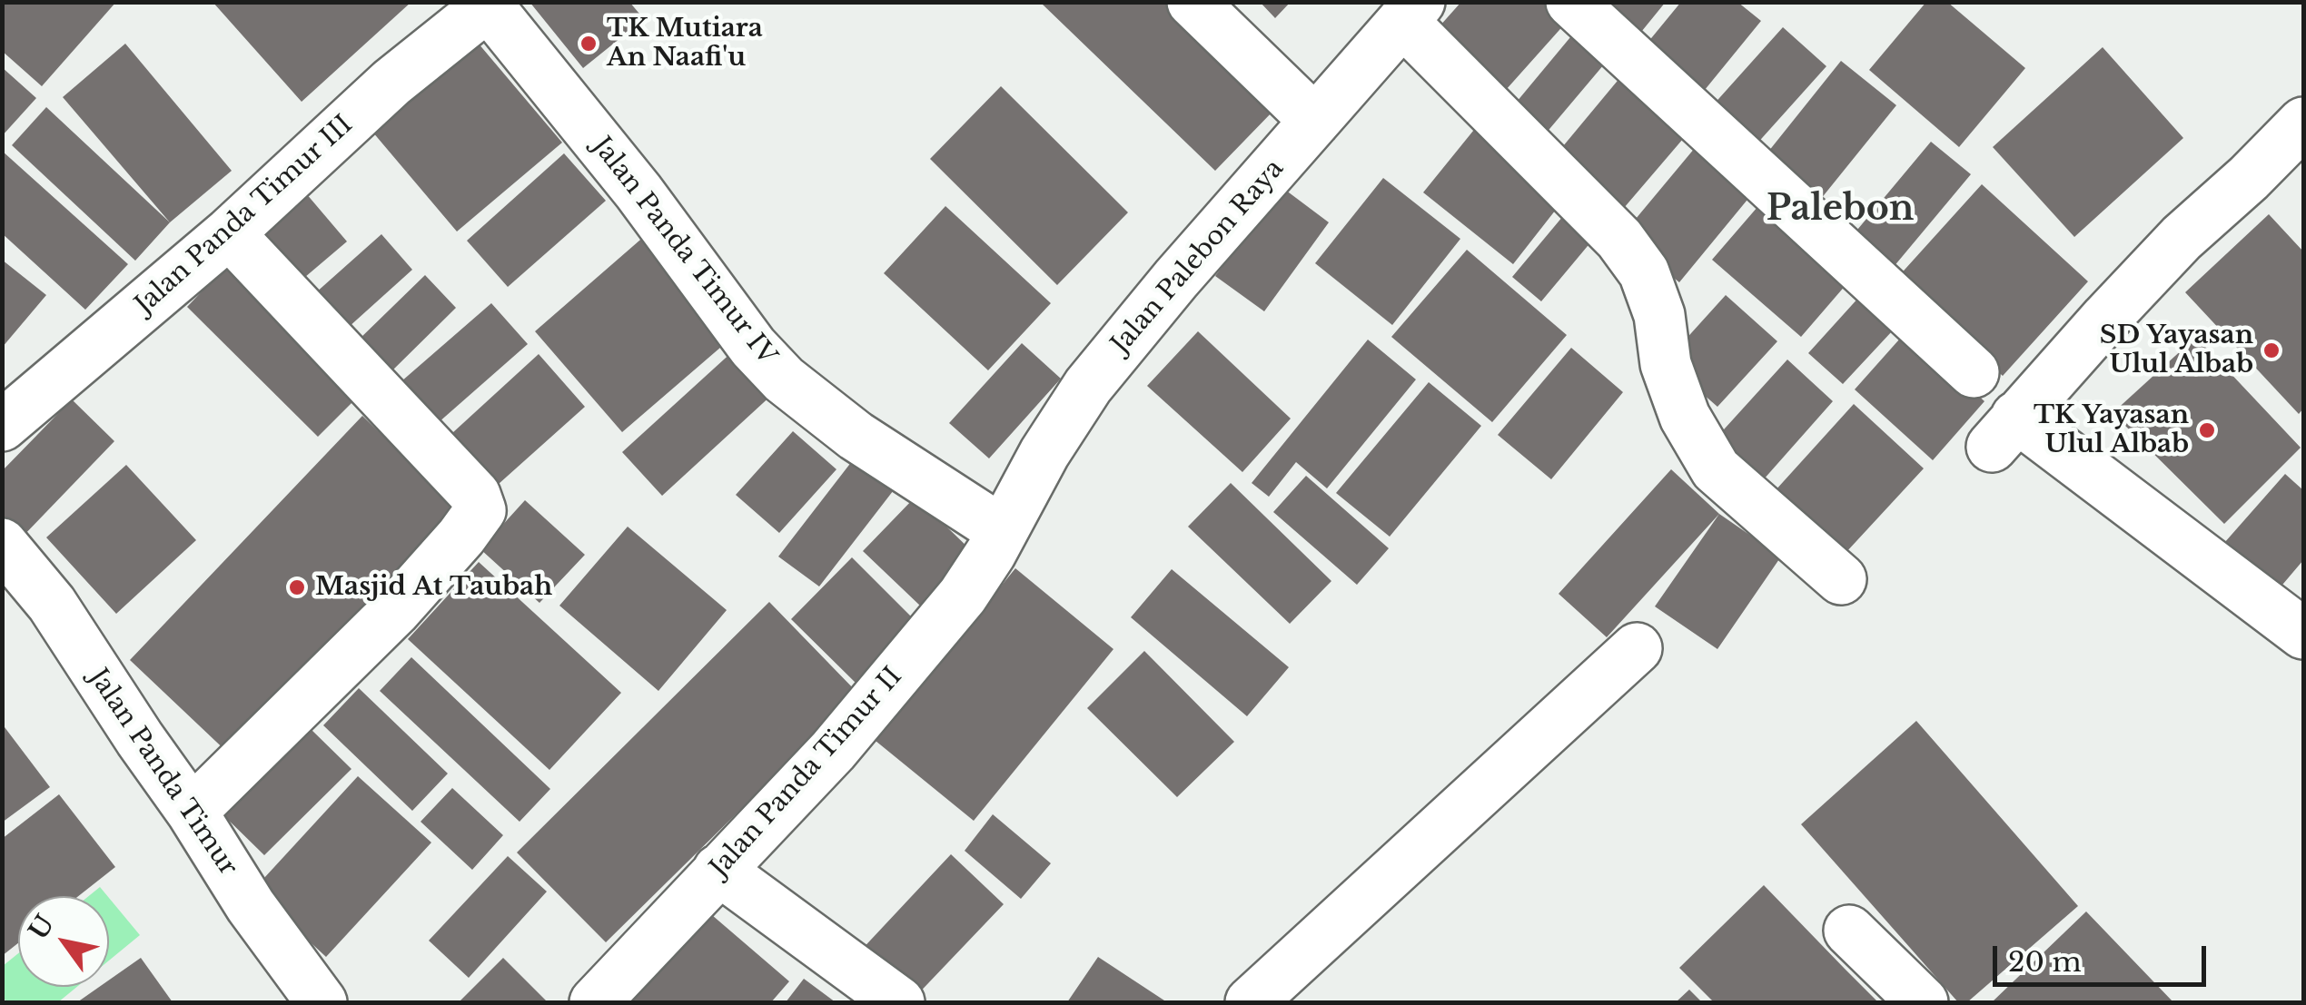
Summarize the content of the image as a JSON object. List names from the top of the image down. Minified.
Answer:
{"streets":{"street":["Jalan Panda Timur III","Jalan Panda Timur IV","Jalan Palebon Raya","Jalan Panda Timur","Jalan Panda Timur II"]},"crossings":[["Jalan Panda Timur III","Jalan Panda Timur IV"],["Jalan Panda Timur IV","Jalan Palebon Raya"],["Jalan Panda Timur IV","Jalan Panda Timur II"],["Jalan Palebon Raya","Jalan Panda Timur II"]],"districts":["Palebon"],"places":["TK Mutiara An Naafi'u","SD Yayasan Ulul Albab","TK Yayasan Ulul Albab","Masjid At Taubah"],"scale_bar":"20 m","north":"top left"}
